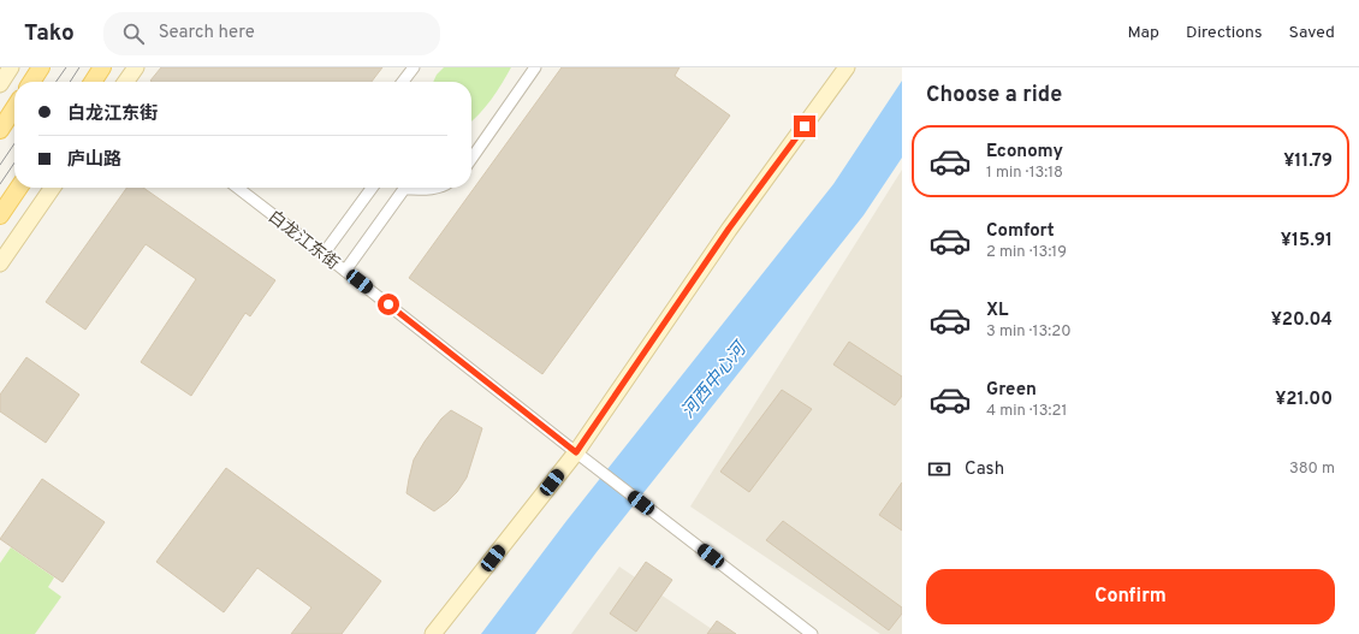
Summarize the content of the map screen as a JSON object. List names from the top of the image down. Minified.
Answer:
{"streets":{"street":["白龙江东街"]},"water":["河西中心河"],"page":{"header":"Tako","search":"Search here","nav":["Map","Directions","Saved"],"heading":"Choose a ride","banner":["白龙江东街","庐山路"],"list":[{"name":"Economy","note":"1 min · 13:18","value":"¥11.79"},{"name":"Comfort","note":"2 min · 13:19","value":"¥15.91"},{"name":"XL","note":"3 min · 13:20","value":"¥20.04"},{"name":"Green","note":"4 min · 13:21","value":"¥21.00"}],"pay":["Cash","380 m"],"buttons":"Confirm"}}
